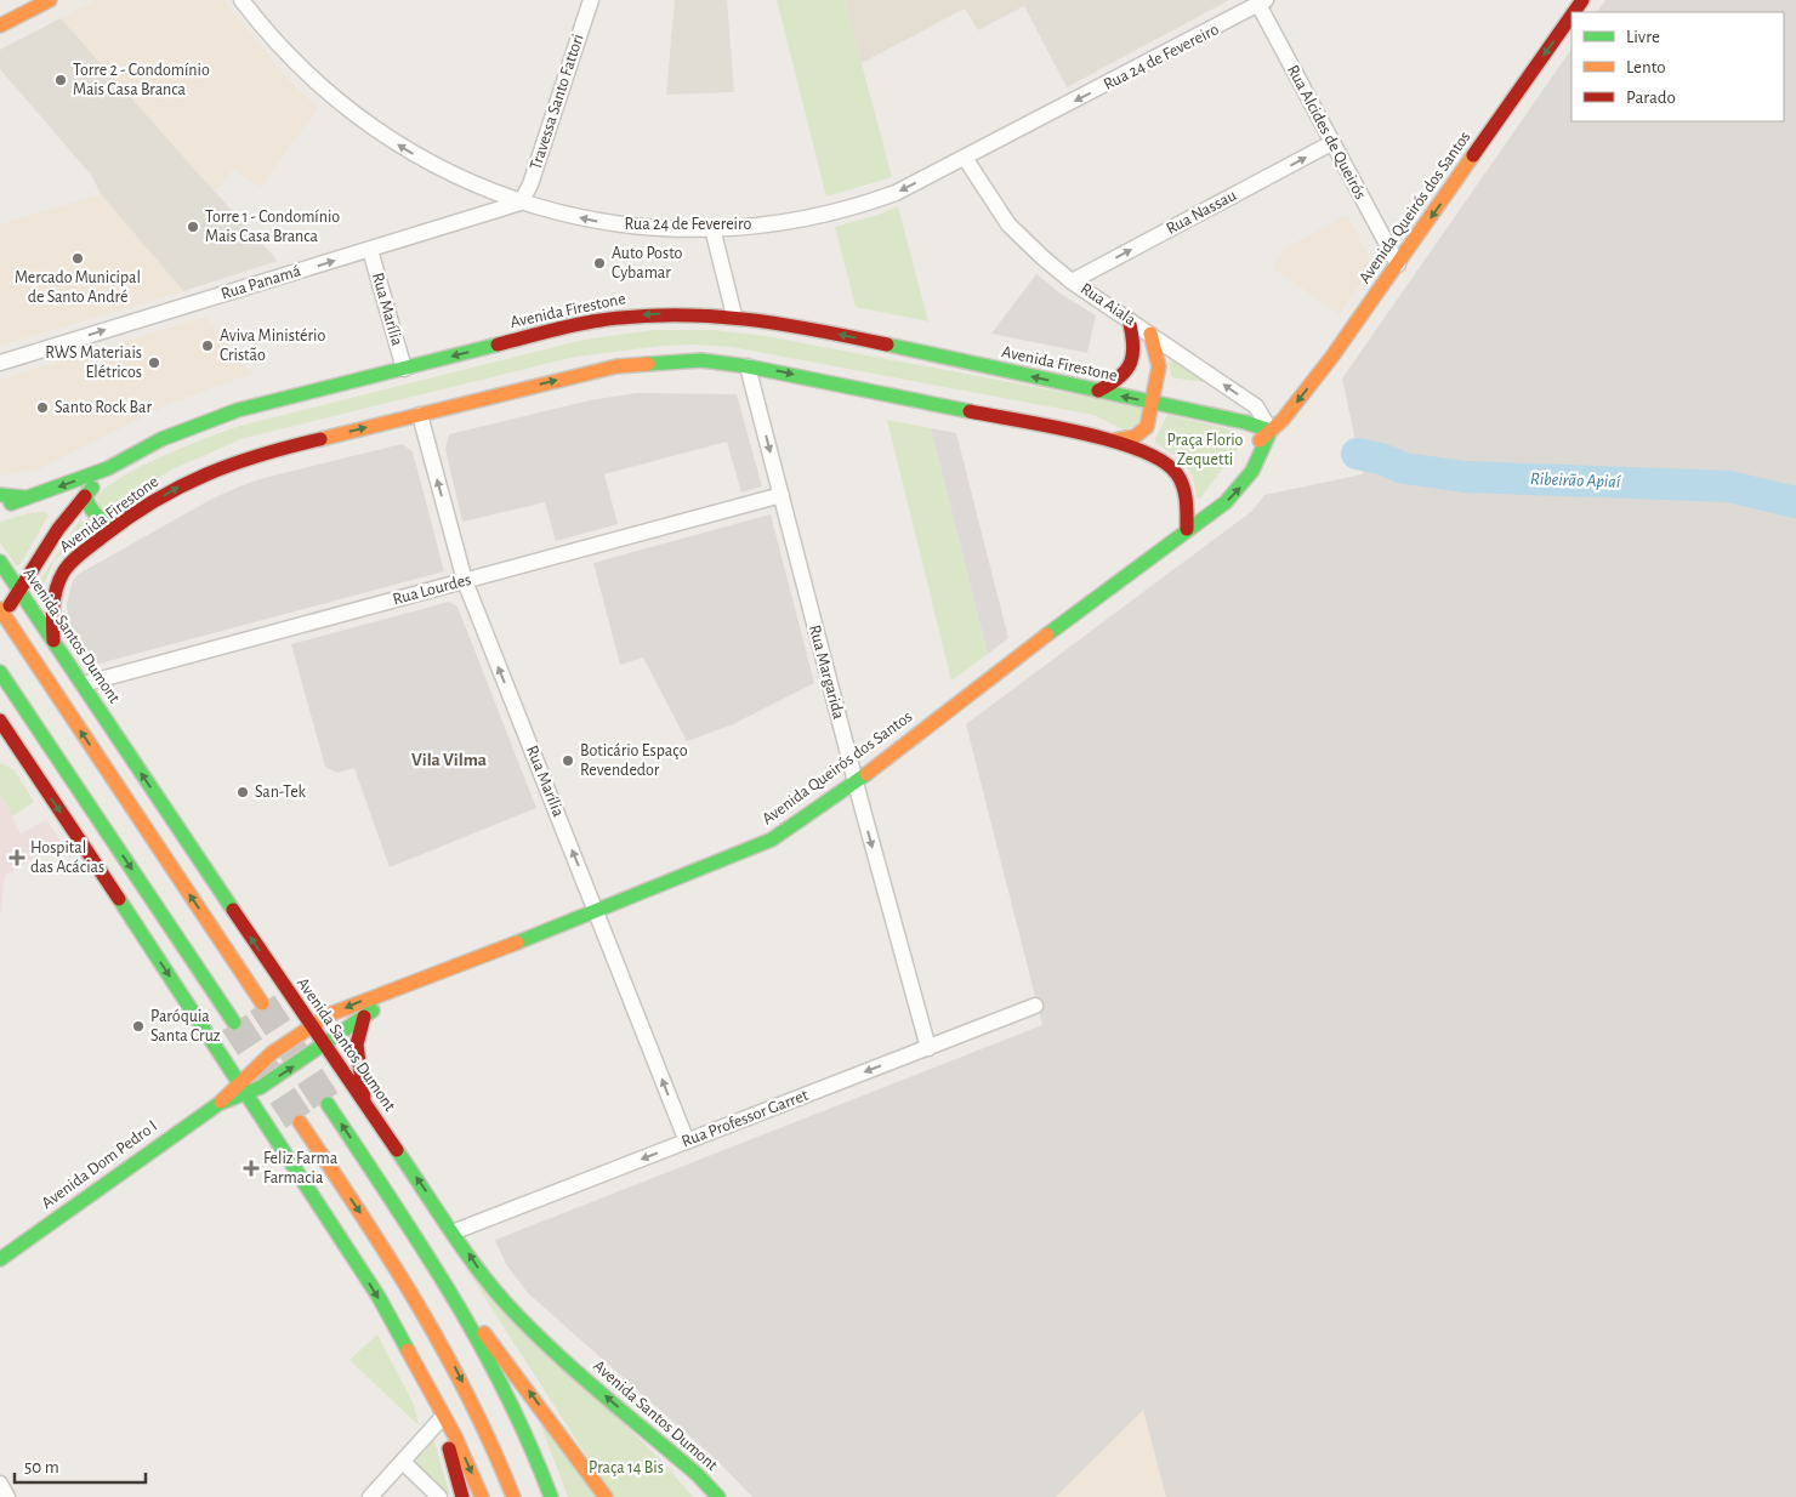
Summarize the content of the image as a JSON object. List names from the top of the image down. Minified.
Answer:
{"streets":{"main road":["Avenida Queirós dos Santos","Avenida Firestone","Avenida Santos Dumont","Avenida Dom Pedro I"],"street":["Rua 24 de Fevereiro","Travessa Santo Fattori","Rua Alcides de Queirós","Rua Nassau","Rua Panamá","Rua Aiala","Rua Marília","Rua Lourdes","Rua Margarida","Rua Professor Garret"]},"crossings":[["Rua 24 de Fevereiro","Travessa Santo Fattori"],["Rua 24 de Fevereiro","Rua Alcides de Queirós"],["Rua 24 de Fevereiro","Rua Panamá"],["Rua 24 de Fevereiro","Rua Aiala"],["Travessa Santo Fattori","Rua Panamá"],["Rua Alcides de Queirós","Avenida Queirós dos Santos"],["Rua Alcides de Queirós","Rua Nassau"],["Avenida Queirós dos Santos","Rua Aiala"],["Avenida Queirós dos Santos","Rua Marília"],["Avenida Queirós dos Santos","Avenida Firestone"],["Avenida Queirós dos Santos","Avenida Santos Dumont"],["Avenida Queirós dos Santos","Rua Margarida"],["Avenida Queirós dos Santos","Avenida Dom Pedro I"],["Rua Nassau","Rua Aiala"],["Rua Panamá","Rua Marília"],["Rua Aiala","Avenida Firestone"],["Rua Marília","Avenida Firestone"],["Rua Marília","Rua Lourdes"],["Rua Marília","Rua Professor Garret"],["Avenida Firestone","Avenida Santos Dumont"],["Avenida Firestone","Rua Margarida"],["Rua Lourdes","Avenida Santos Dumont"],["Rua Lourdes","Rua Margarida"],["Avenida Santos Dumont","Rua Professor Garret"],["Rua Margarida","Rua Professor Garret"]],"one_way":["Rua 24 de Fevereiro","Rua Nassau","Rua Panamá","Rua Aiala","Rua Marília","Rua Margarida","Rua Professor Garret"],"districts":["Vila Vilma"],"water":["Ribeirão Apiaí"],"parks":["Praça Florio Zequetti","Praça 14 Bis"],"places":{"other":["Torre 2 - Condomínio Mais Casa Branca","Torre 1 - Condomínio Mais Casa Branca","Mercado Municipal de Santo André","Auto Posto Cybamar","Aviva Ministério Cristão","RWS Materiais Elétricos","Santo Rock Bar","Boticário Espaço Revendedor","San-Tek","Paróquia Santa Cruz"],"health":["Hospital das Acácias","Feliz Farma Farmacia"]},"legend":["Livre","Lento","Parado"],"scale_bar":"50 m"}
